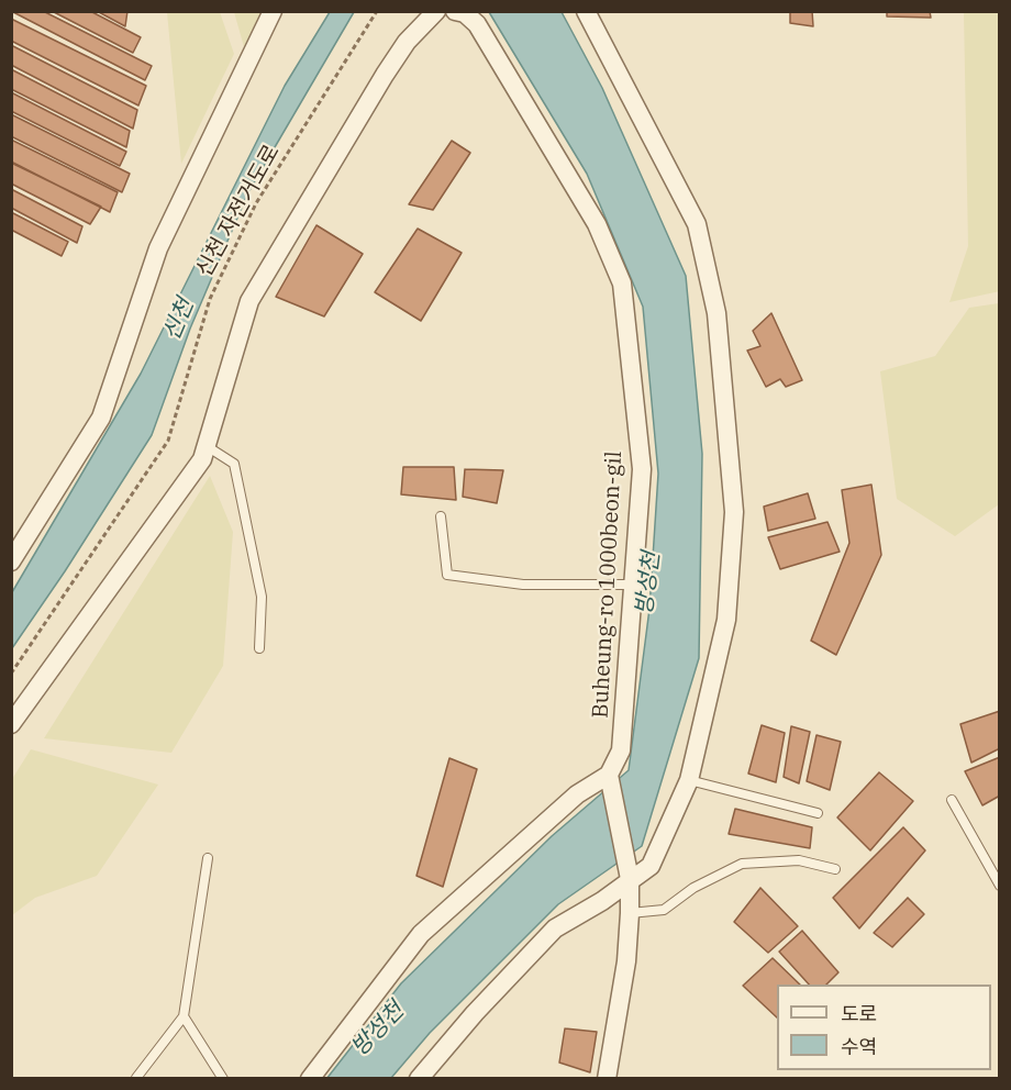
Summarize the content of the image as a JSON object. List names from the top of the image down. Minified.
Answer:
{"streets":{"street":["Buheung-ro 1000beon-gil"],"path":["신천 자전거도로"]},"water":["신천","방성천"],"legend":["도로","수역"]}
